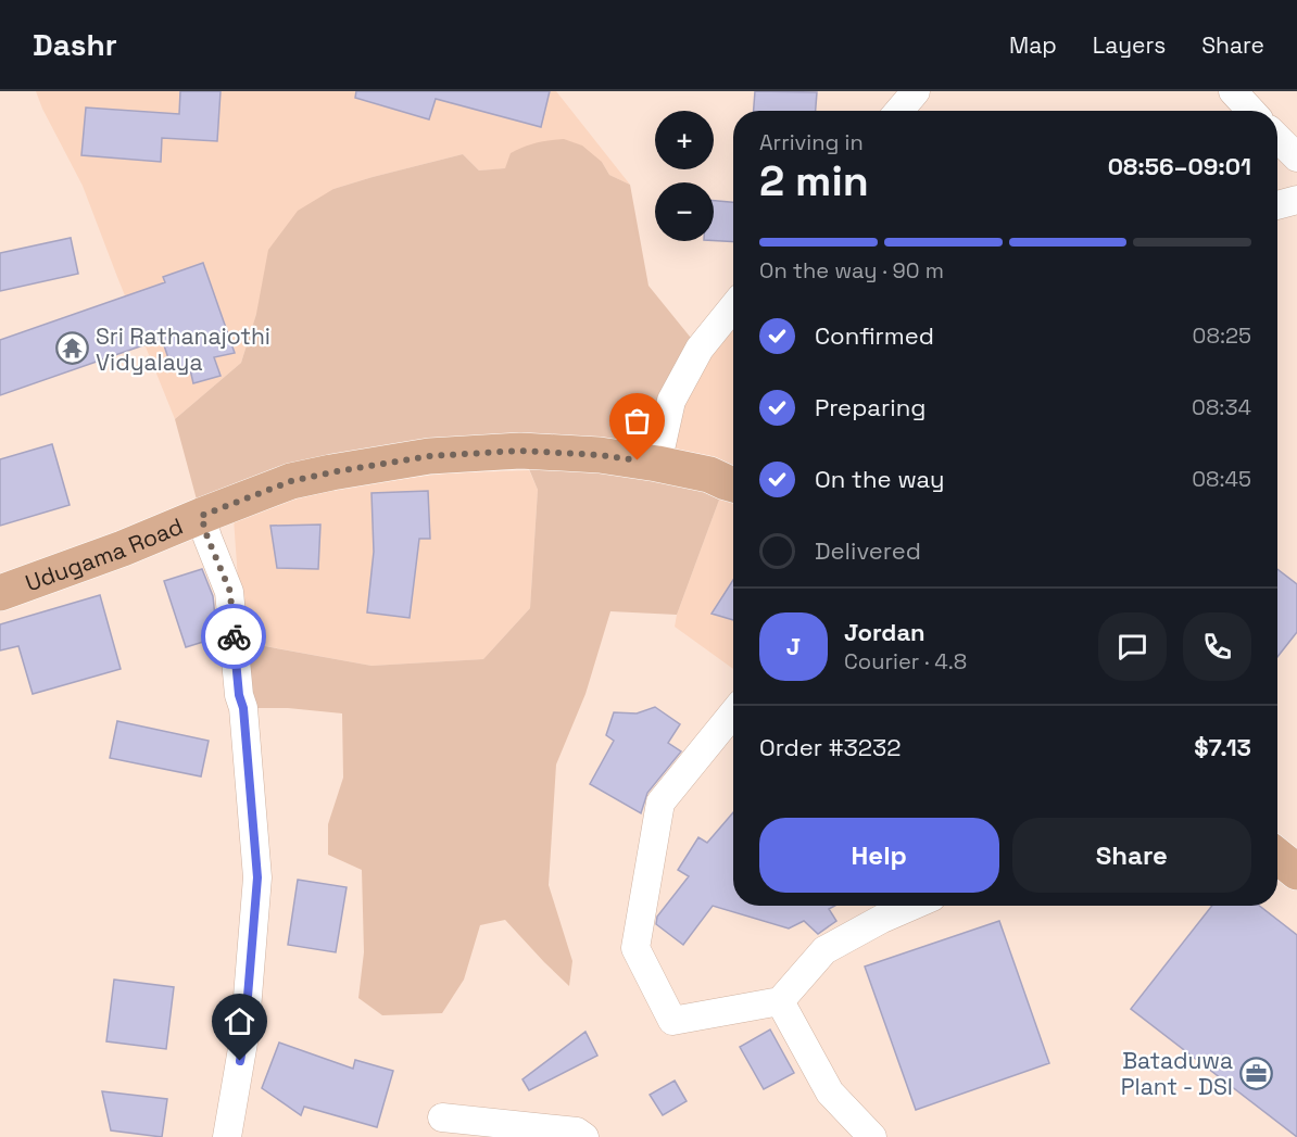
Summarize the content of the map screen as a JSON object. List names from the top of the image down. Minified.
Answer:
{"streets":{"main road":["Udugama Road"]},"places":{"temple":["Sri Rathanajothi Vidyalaya"],"office":["Bataduwa Plant - DSI"]},"page":{"header":"Dashr","nav":["Map","Layers","Share"],"map_buttons":["+","−"],"heading":["2 min","Arriving in","08:56–09:01"],"panel":["Jordan","Courier · 4.8","Order #3232","$7.13"],"bar":"On the way · 90 m","list":[["Confirmed","08:25"],["Preparing","08:34"],["On the way","08:45"],"Delivered"],"round":"J","buttons":["Help","Share"]}}
